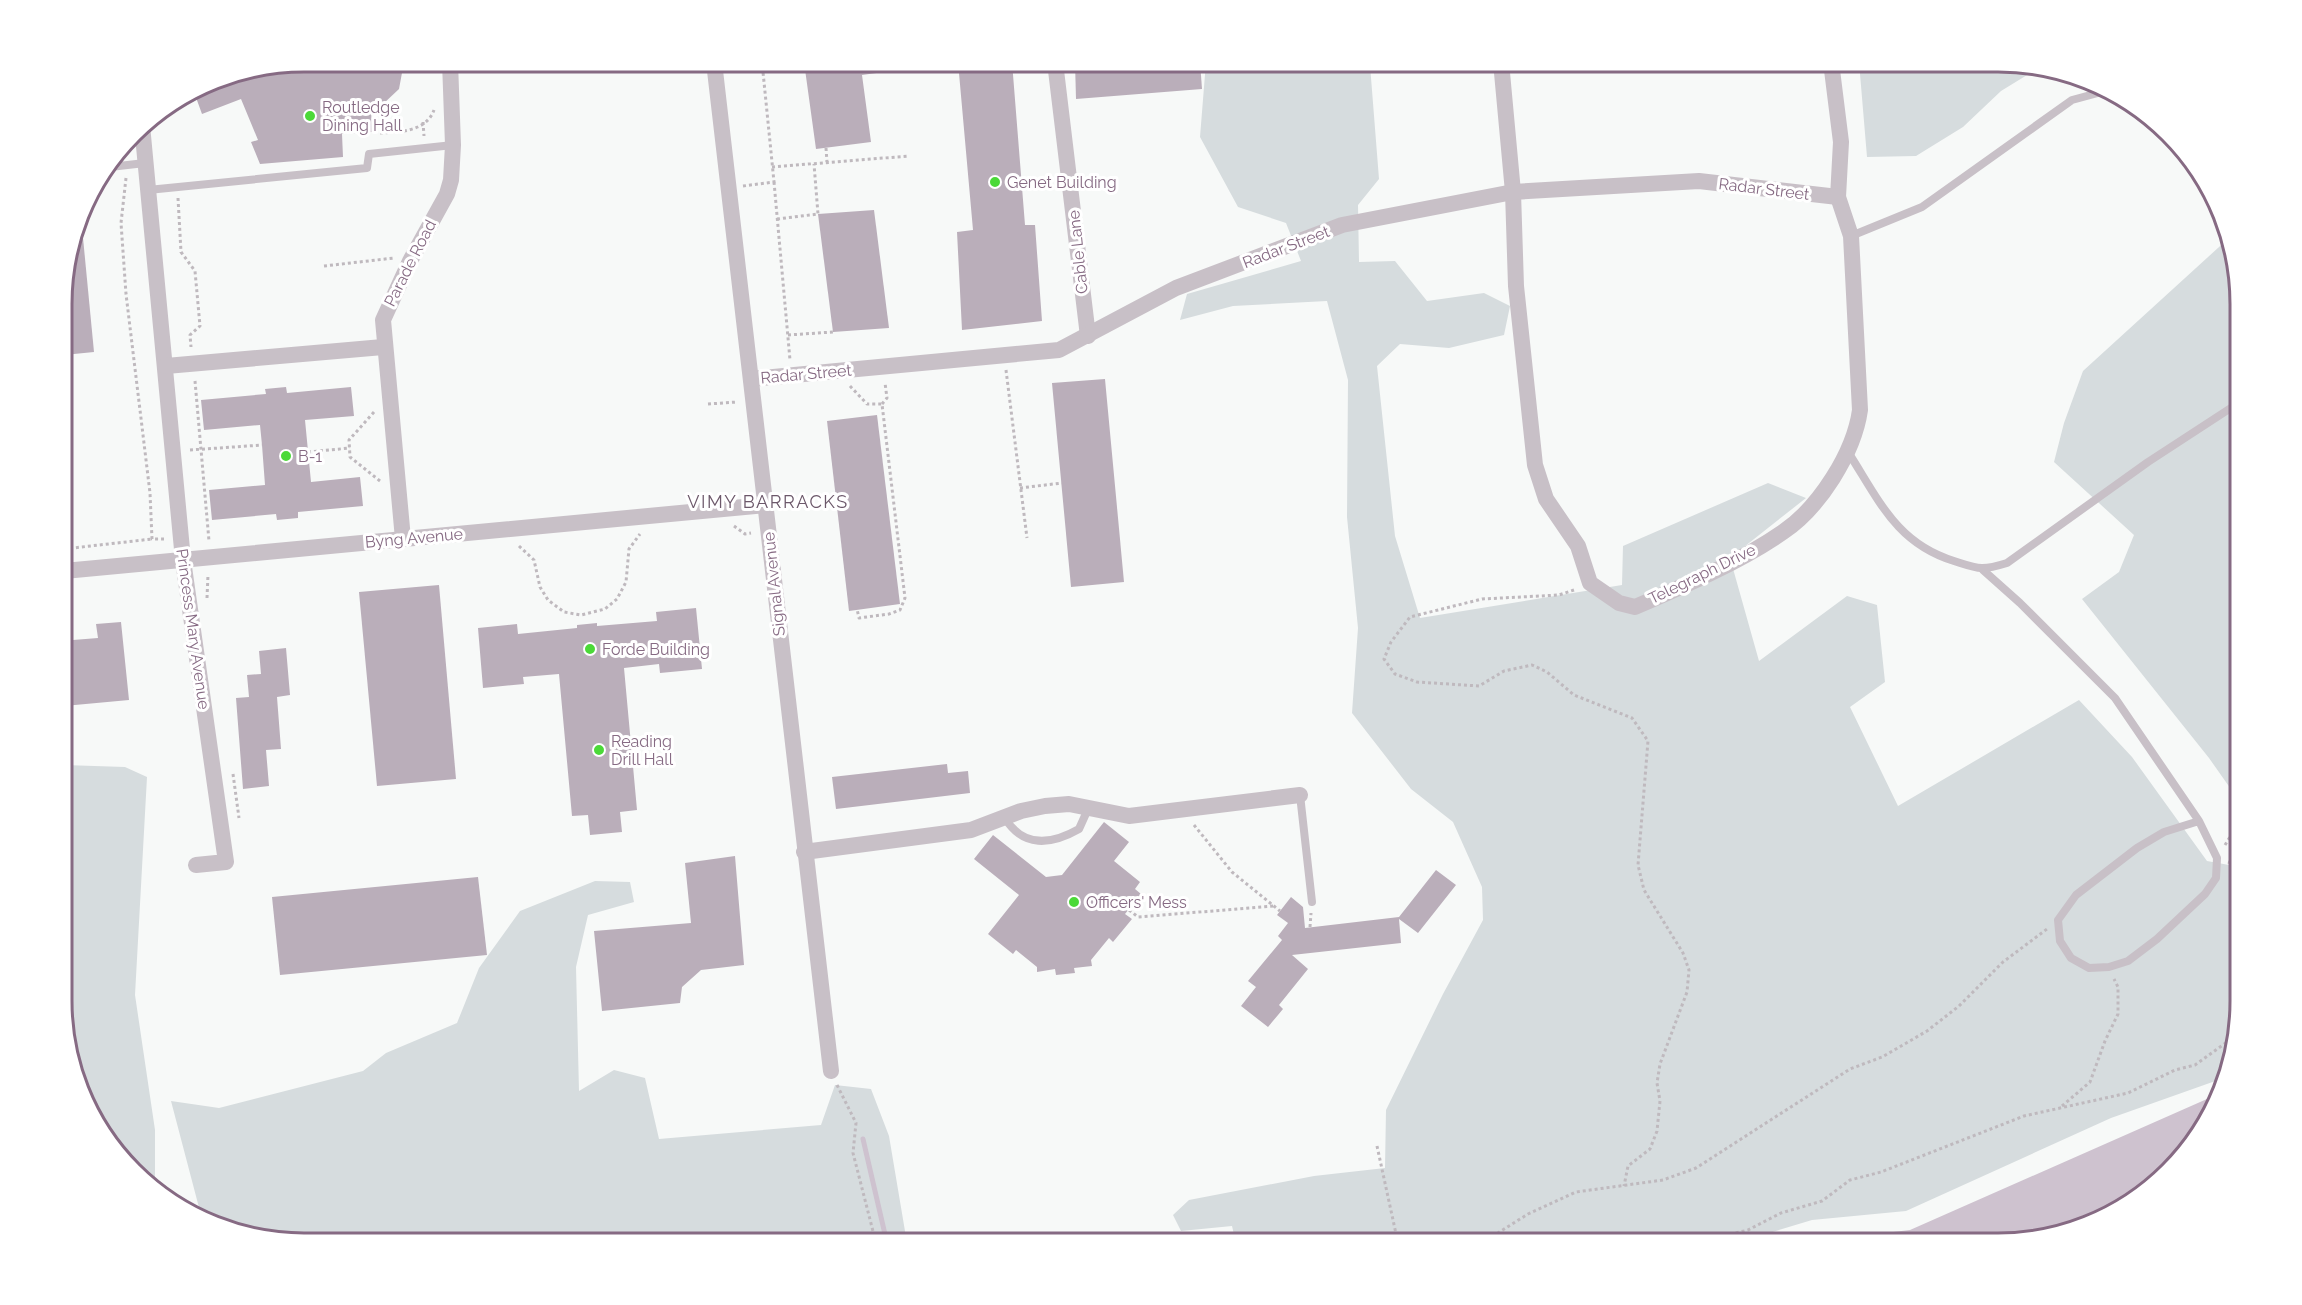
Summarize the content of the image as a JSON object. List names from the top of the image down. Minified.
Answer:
{"streets":{"street":["Radar Street","Cable Lane","Parade Road","Byng Avenue","Telegraph Drive","Signal Avenue","Princess Mary Avenue"]},"crossings":[["Radar Street","Cable Lane"],["Radar Street","Telegraph Drive"],["Radar Street","Signal Avenue"],["Parade Road","Byng Avenue"],["Byng Avenue","Signal Avenue"],["Byng Avenue","Princess Mary Avenue"]],"districts":["VIMY BARRACKS"],"places":["Routledge Dining Hall","Genet Building","B-1","Forde Building","Reading Drill Hall","Officers' Mess"]}
